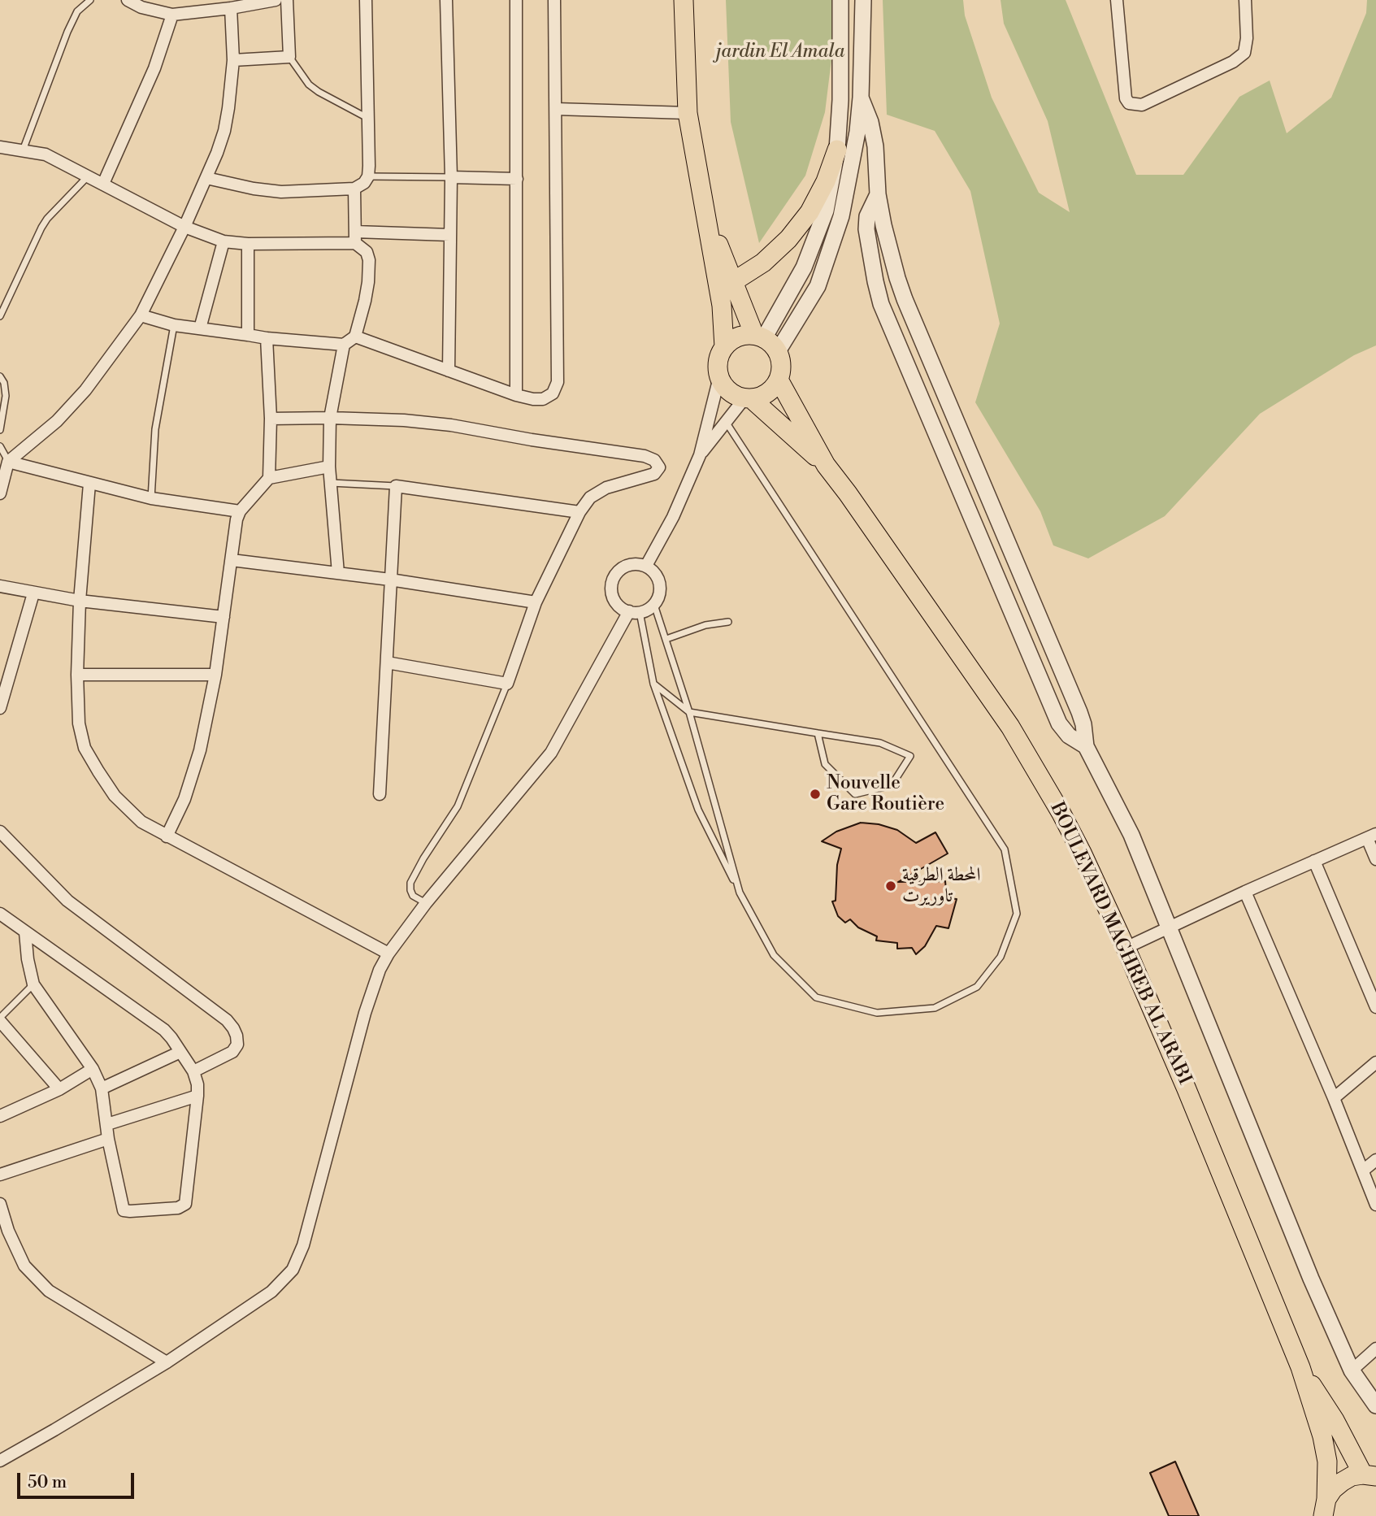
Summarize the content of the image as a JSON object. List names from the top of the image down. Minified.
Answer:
{"streets":{"main road":["BOULEVARD MAGHREB AL ARABI"]},"parks":["jardin El Amala"],"places":["Nouvelle Gare Routière","المحطة الطرقية تاوريرت"],"scale_bar":"50 m"}
